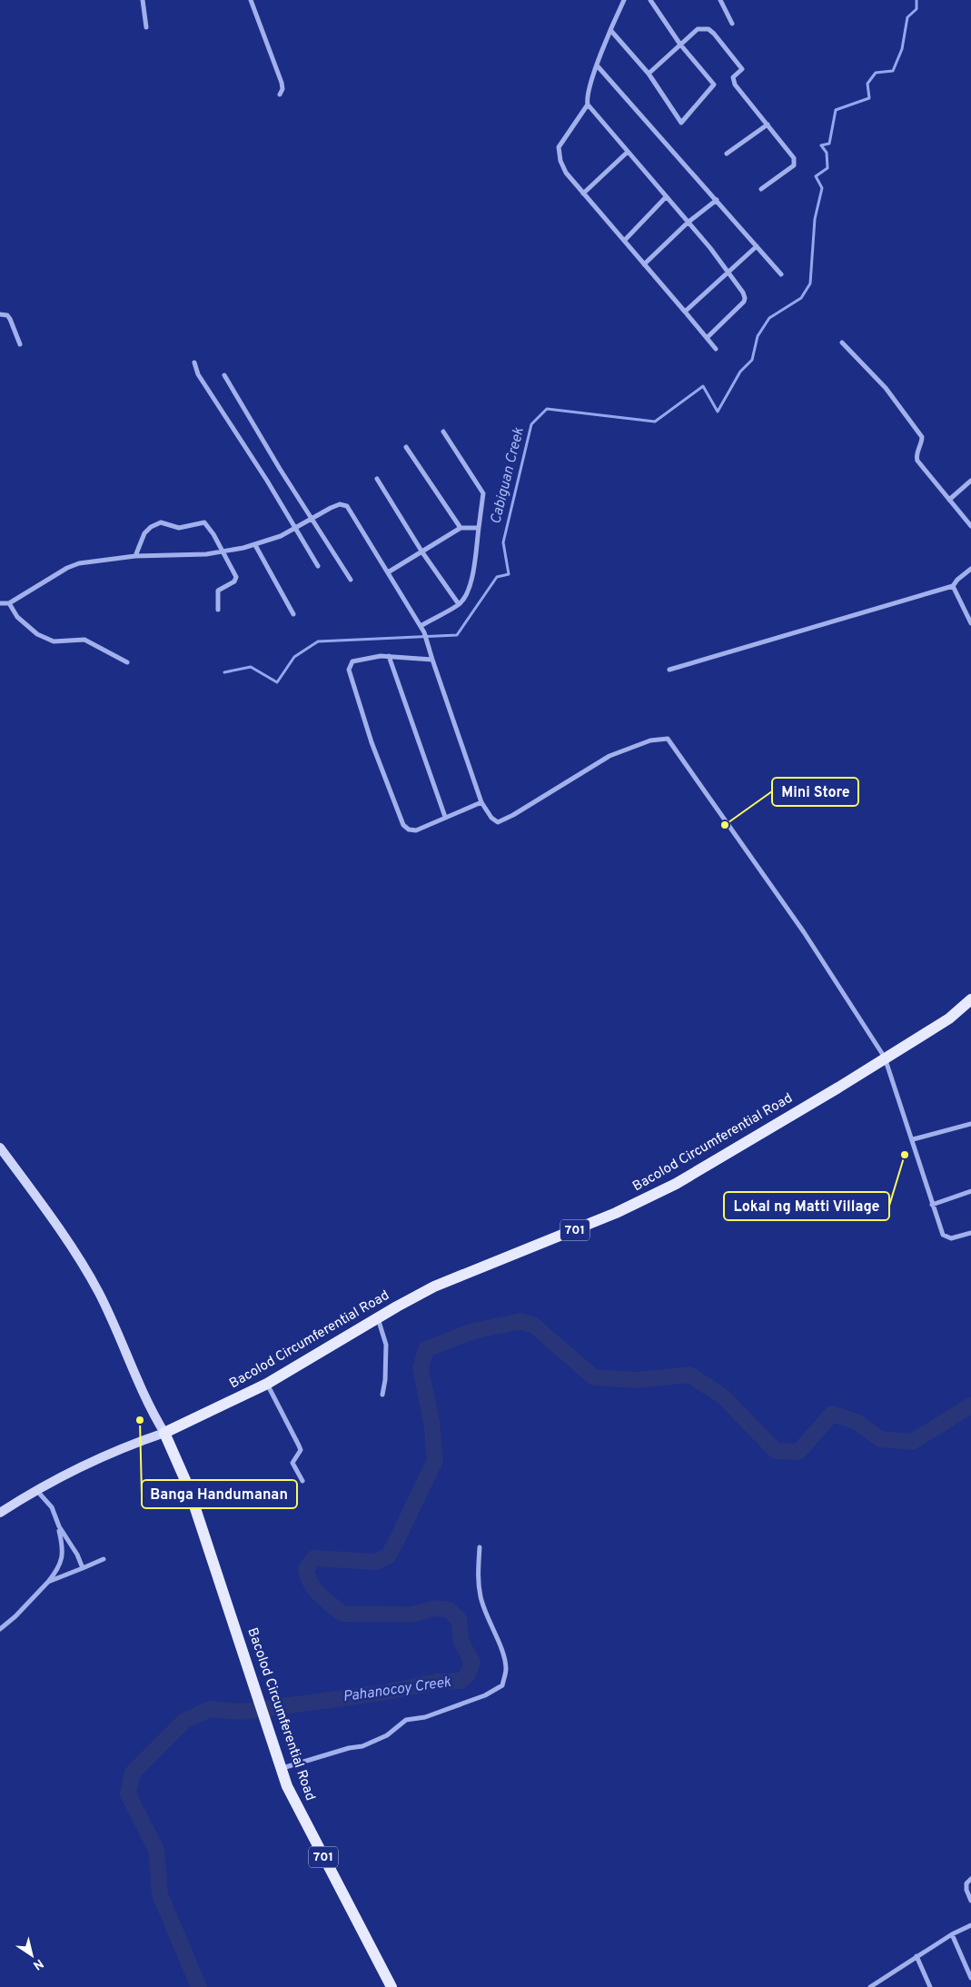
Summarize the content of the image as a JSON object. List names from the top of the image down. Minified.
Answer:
{"streets":{"main road":["Bacolod Circumferential Road","701"]},"water":["Cabiguan Creek","Pahanocoy Creek"],"places":["Mini Store","Lokal ng Matti Village","Banga Handumanan"],"north":"bottom right"}
